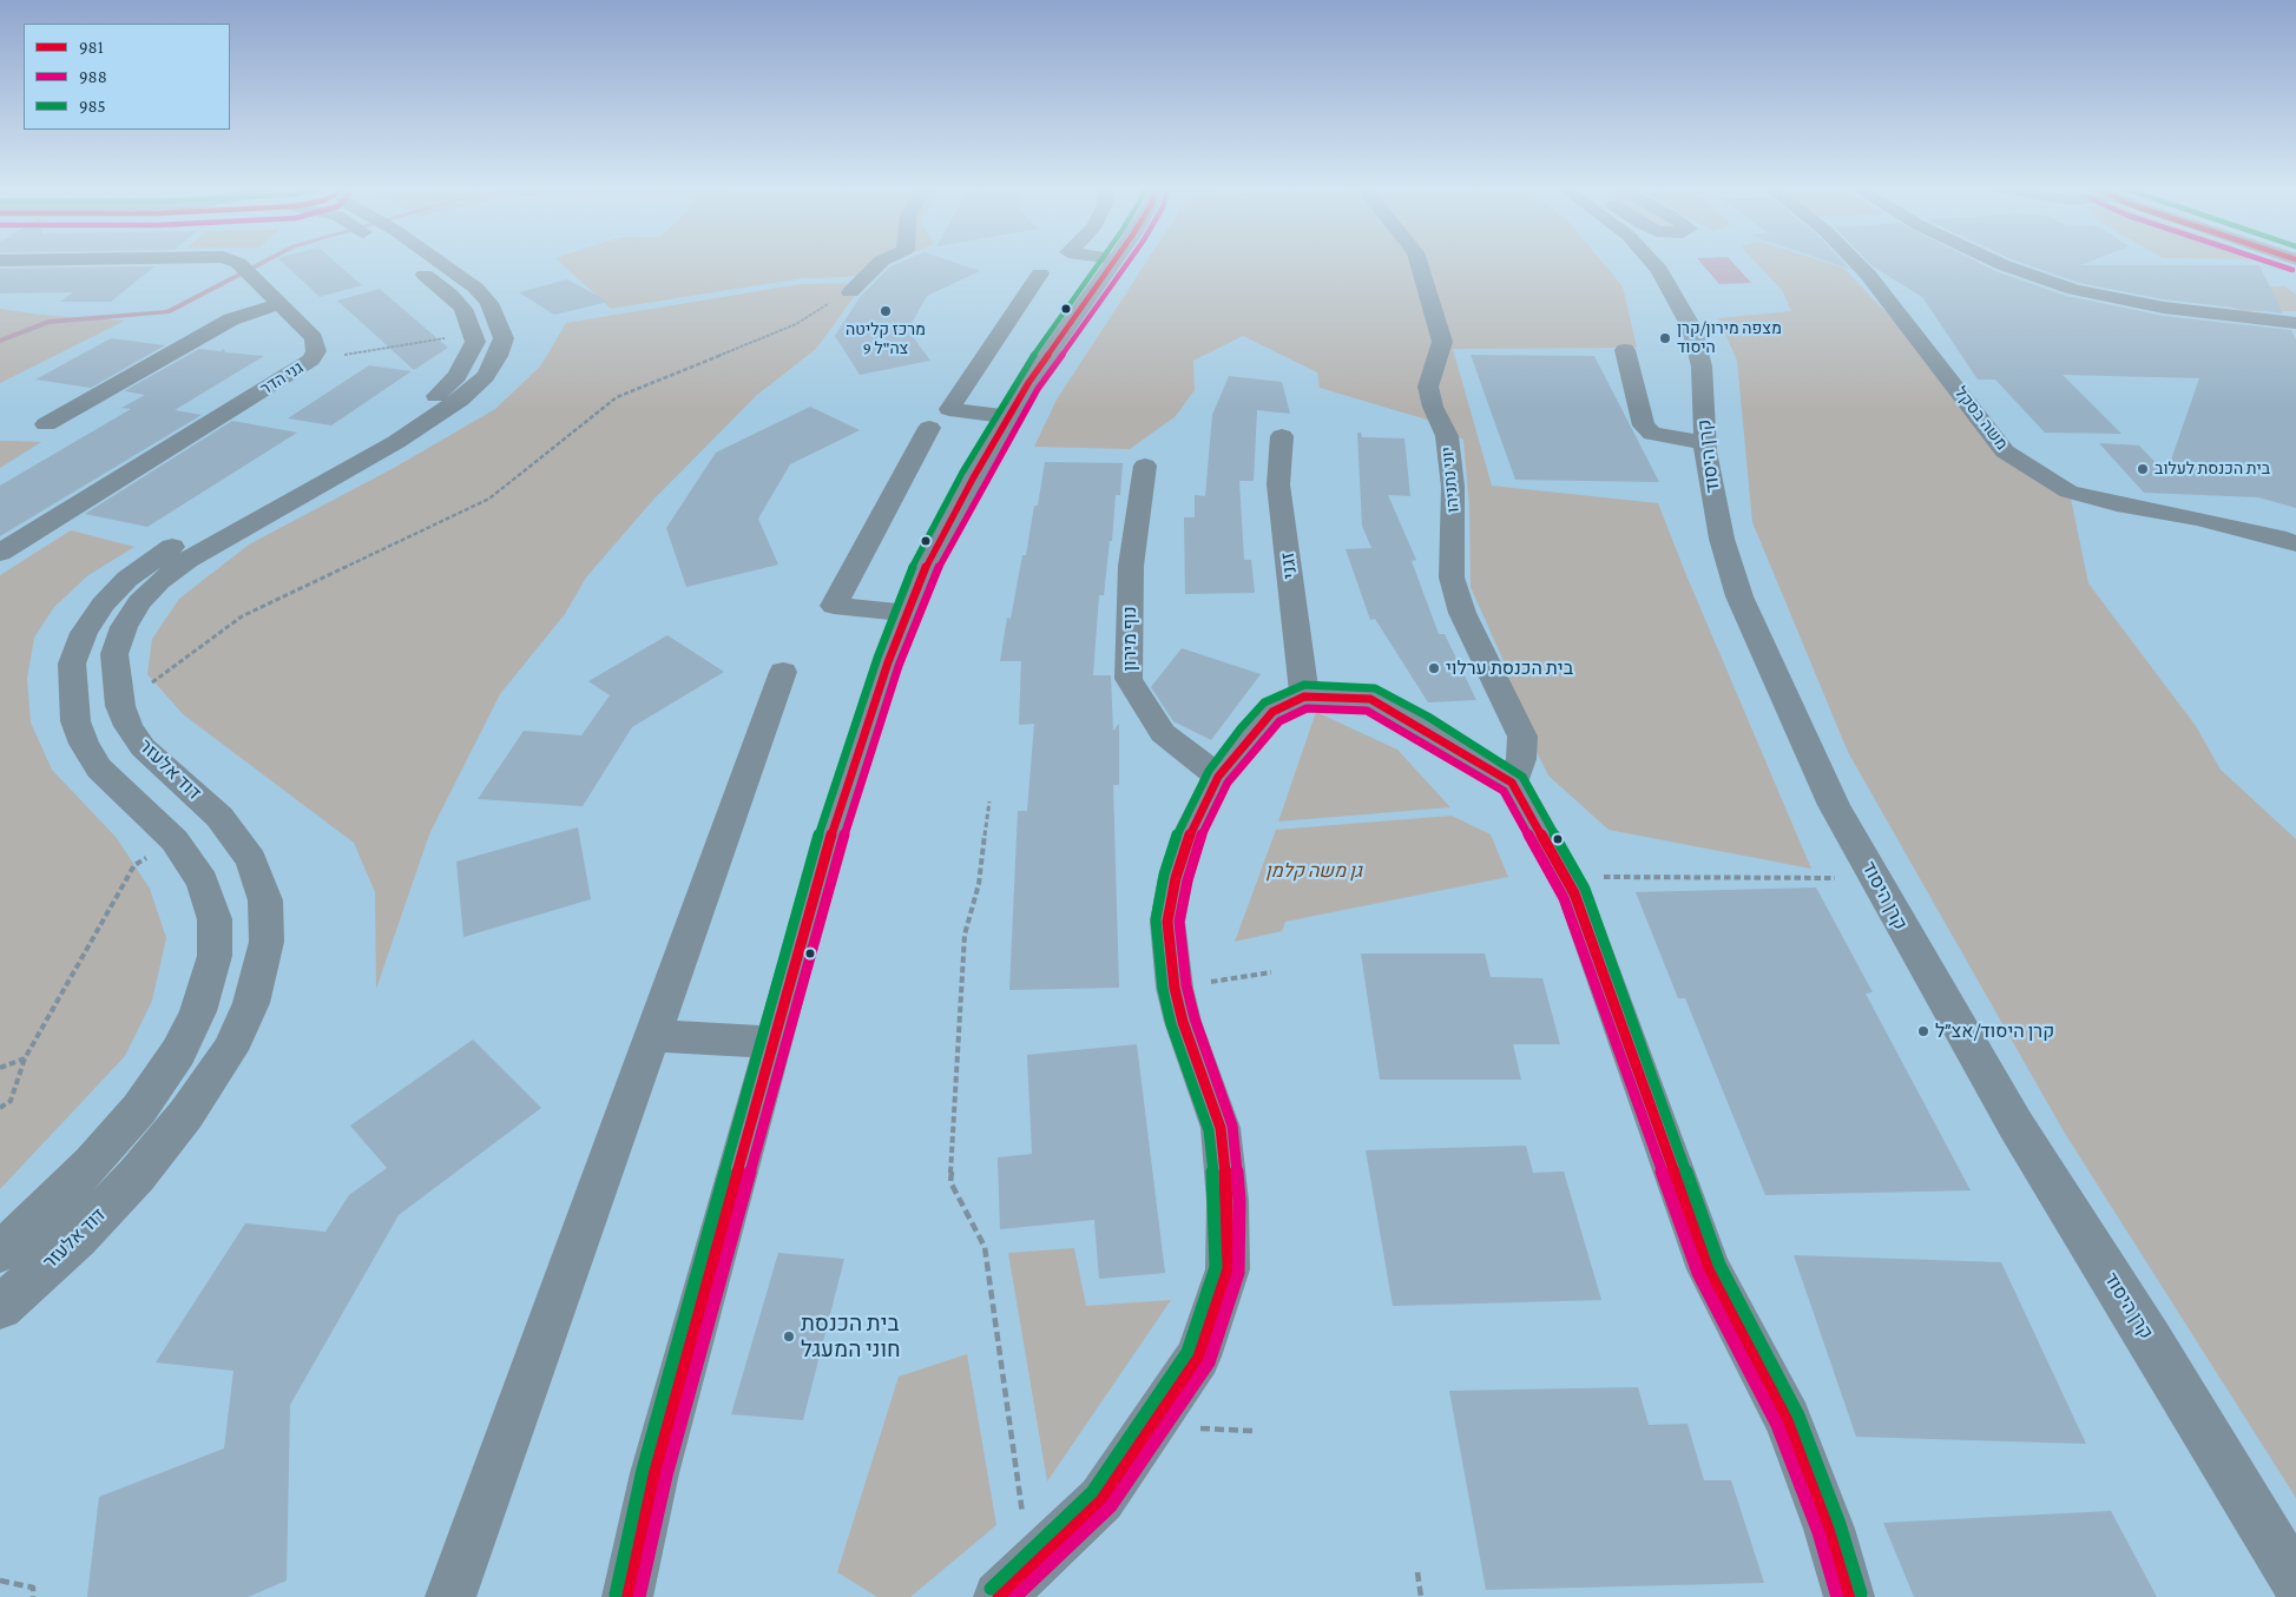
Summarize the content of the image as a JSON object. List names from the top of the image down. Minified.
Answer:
{"streets":{"street":["גני הדר","משה בסקל","קרן היסוד","יוני נתניהו","זגני","נוף מירון","דוד אלעזר"]},"parks":["גן משה קלמן"],"places":["מרכז קליטה צה\"ל 9","מצפה מירון/קרן היסוד","בית הכנסת לעלוב","בית הכנסת ערלוי","קרן היסוד/אצ״ל","בית הכנסת חוני המעגל"],"lines":["transit line 981","transit line 988","transit line 985"],"legend":["981","988","985"]}
